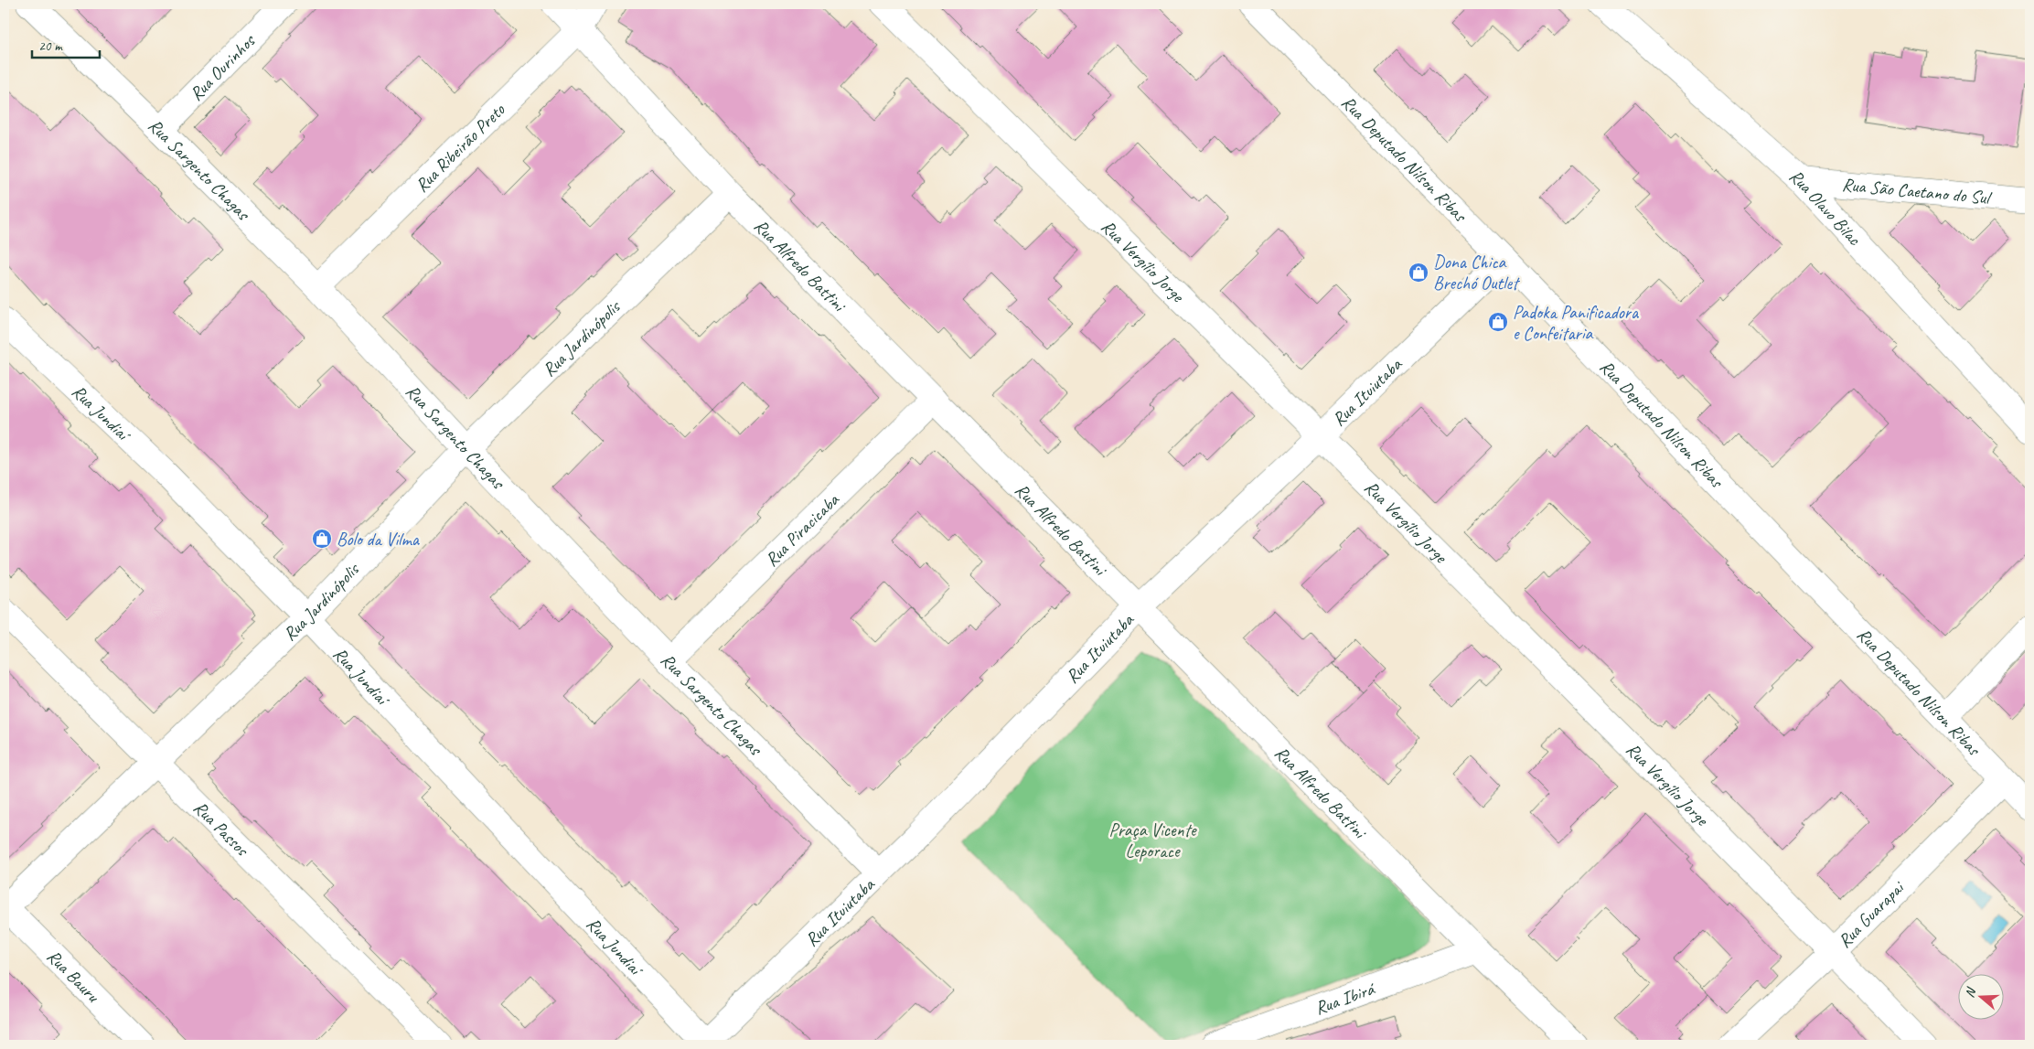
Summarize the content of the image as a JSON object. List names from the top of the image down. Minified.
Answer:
{"streets":{"street":["Rua Ourinhos","Rua Ribeirão Preto","Rua Deputado Nilson Ribas","Rua Sargento Chagas","Rua São Caetano do Sul","Rua Olavo Bilac","Rua Vergílio Jorge","Rua Alfredo Battini","Rua Jardinópolis","Rua Ituiutaba","Rua Jundiaí","Rua Piracicaba","Rua Passos","Rua Guarapai","Rua Bauru","Rua Ibirá"]},"crossings":[["Rua Ourinhos","Rua Sargento Chagas"],["Rua Ribeirão Preto","Rua Sargento Chagas"],["Rua Ribeirão Preto","Rua Alfredo Battini"],["Rua Deputado Nilson Ribas","Rua Ituiutaba"],["Rua Deputado Nilson Ribas","Rua Guarapai"],["Rua Sargento Chagas","Rua Jardinópolis"],["Rua Sargento Chagas","Rua Ituiutaba"],["Rua Sargento Chagas","Rua Piracicaba"],["Rua São Caetano do Sul","Rua Olavo Bilac"],["Rua Vergílio Jorge","Rua Ituiutaba"],["Rua Vergílio Jorge","Rua Guarapai"],["Rua Alfredo Battini","Rua Jardinópolis"],["Rua Alfredo Battini","Rua Ituiutaba"],["Rua Alfredo Battini","Rua Piracicaba"],["Rua Alfredo Battini","Rua Ibirá"],["Rua Jardinópolis","Rua Jundiaí"],["Rua Jardinópolis","Rua Passos"],["Rua Jardinópolis","Rua Bauru"],["Rua Ituiutaba","Rua Jundiaí"]],"parks":["Praça Vicente Leporace"],"places":{"shop":["Dona Chica Brechó Outlet","Padoka Panificadora e Confeitaria","Bolo da Vilma"]},"scale_bar":"20 m","north":"left"}
